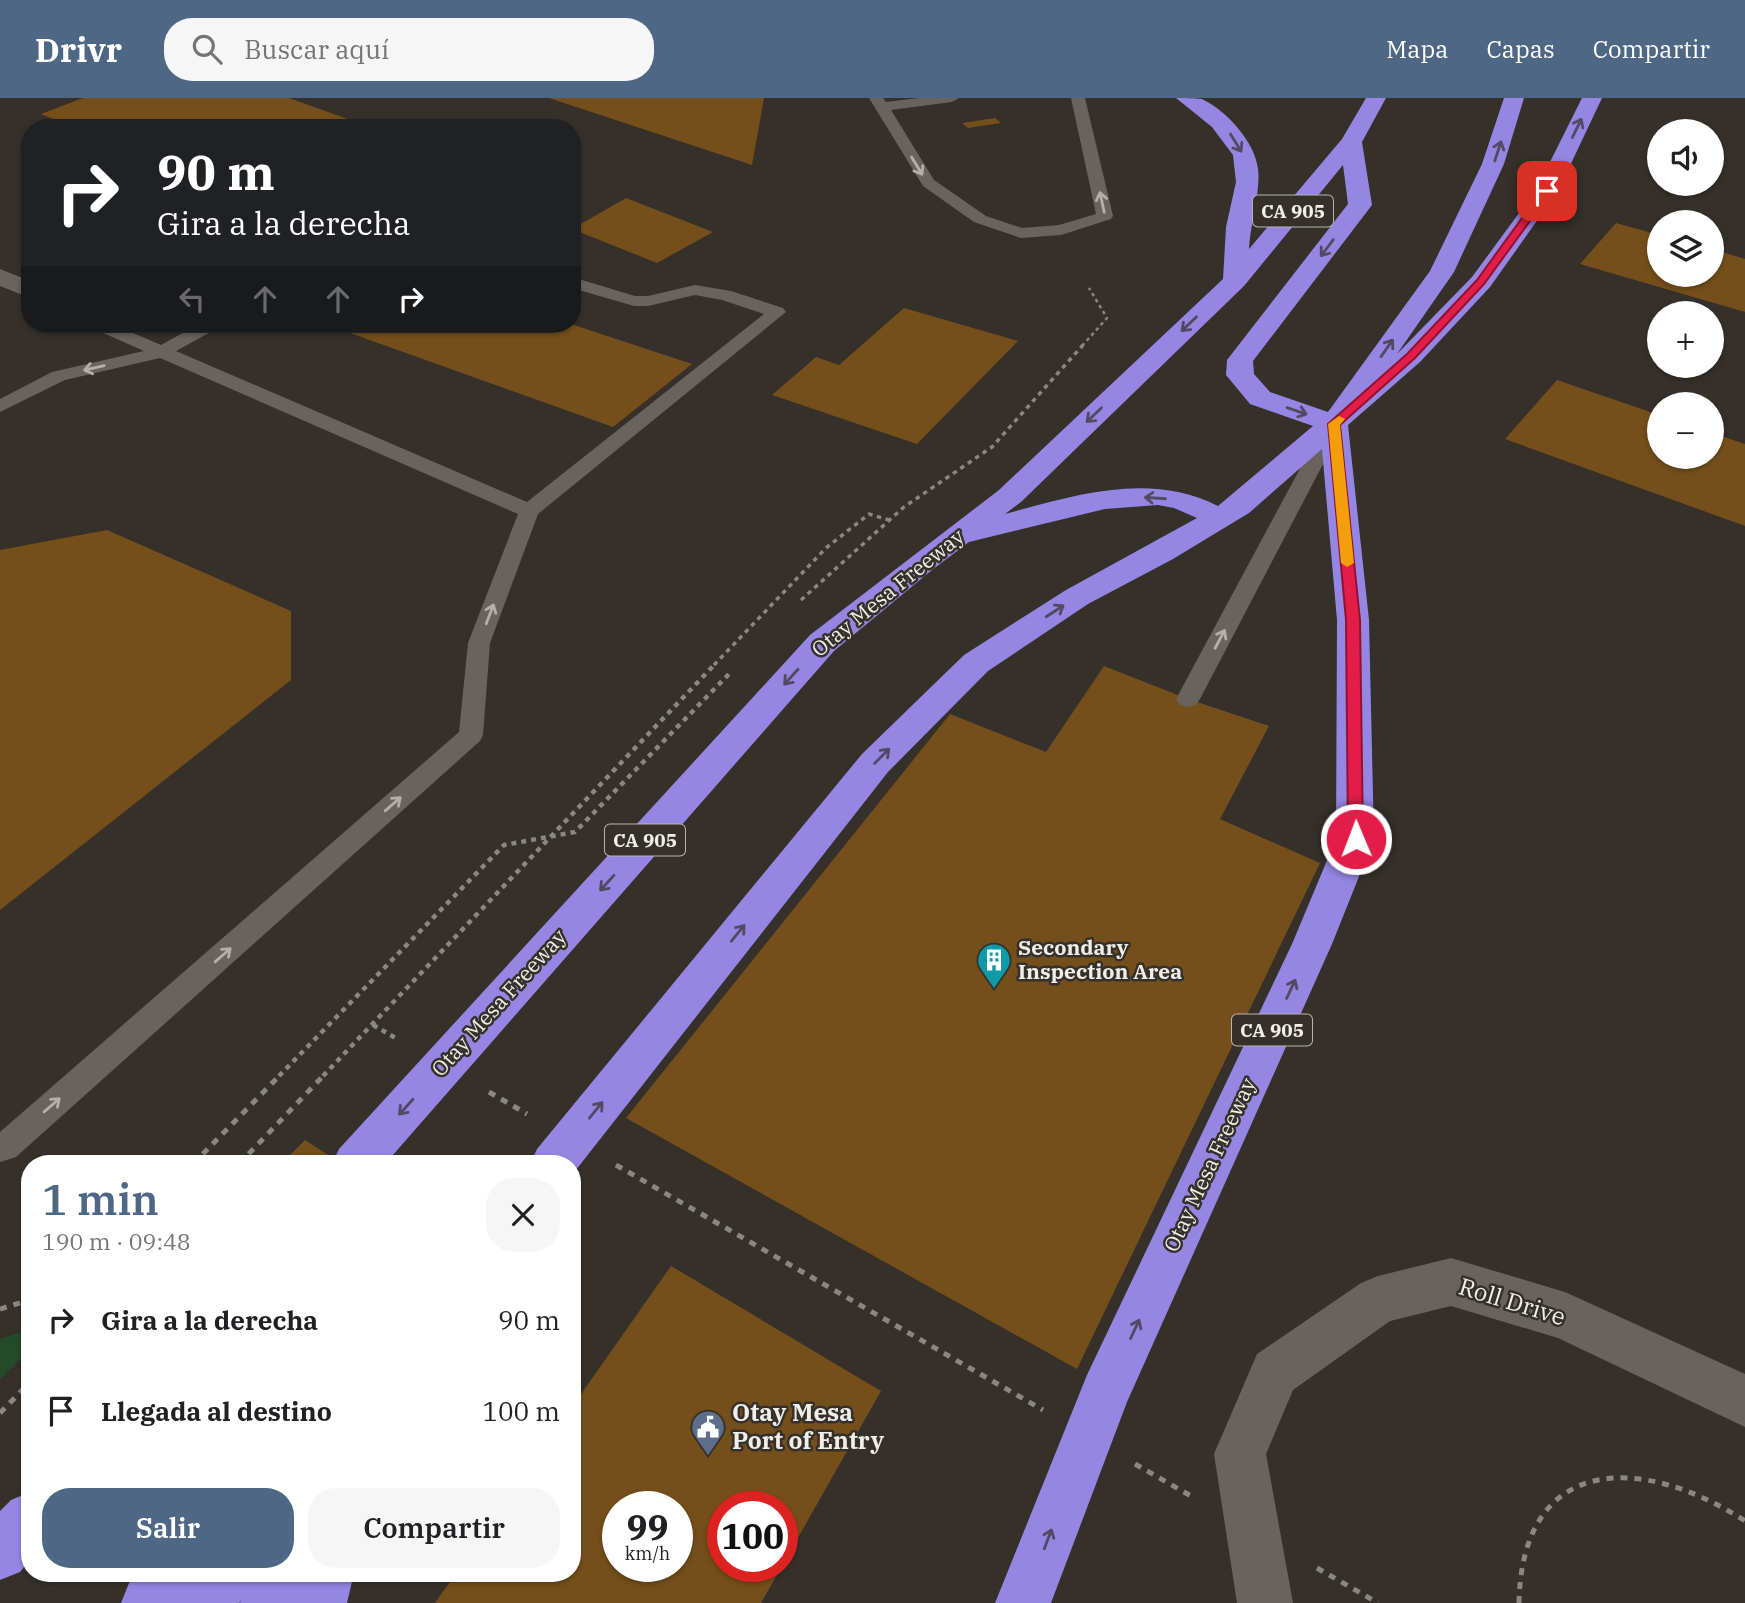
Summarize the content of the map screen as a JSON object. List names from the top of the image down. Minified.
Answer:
{"streets":{"highway":["CA 905","Otay Mesa Freeway"],"street":["Roll Drive"]},"places":{"building":["Secondary Inspection Area"],"public building":["Otay Mesa Port of Entry"]},"page":{"header":"Drivr","search":"Buscar aquí","nav":["Mapa","Capas","Compartir"],"map_buttons":["+","−"],"turn":["90 m","Gira a la derecha"],"heading":["1 min","190 m · 09:48"],"list":[{"name":"Gira a la derecha","value":"90 m"},{"name":"Llegada al destino","value":"100 m"}],"buttons":["Salir","Compartir"],"speed":"99 km/h","limit":"100"}}
